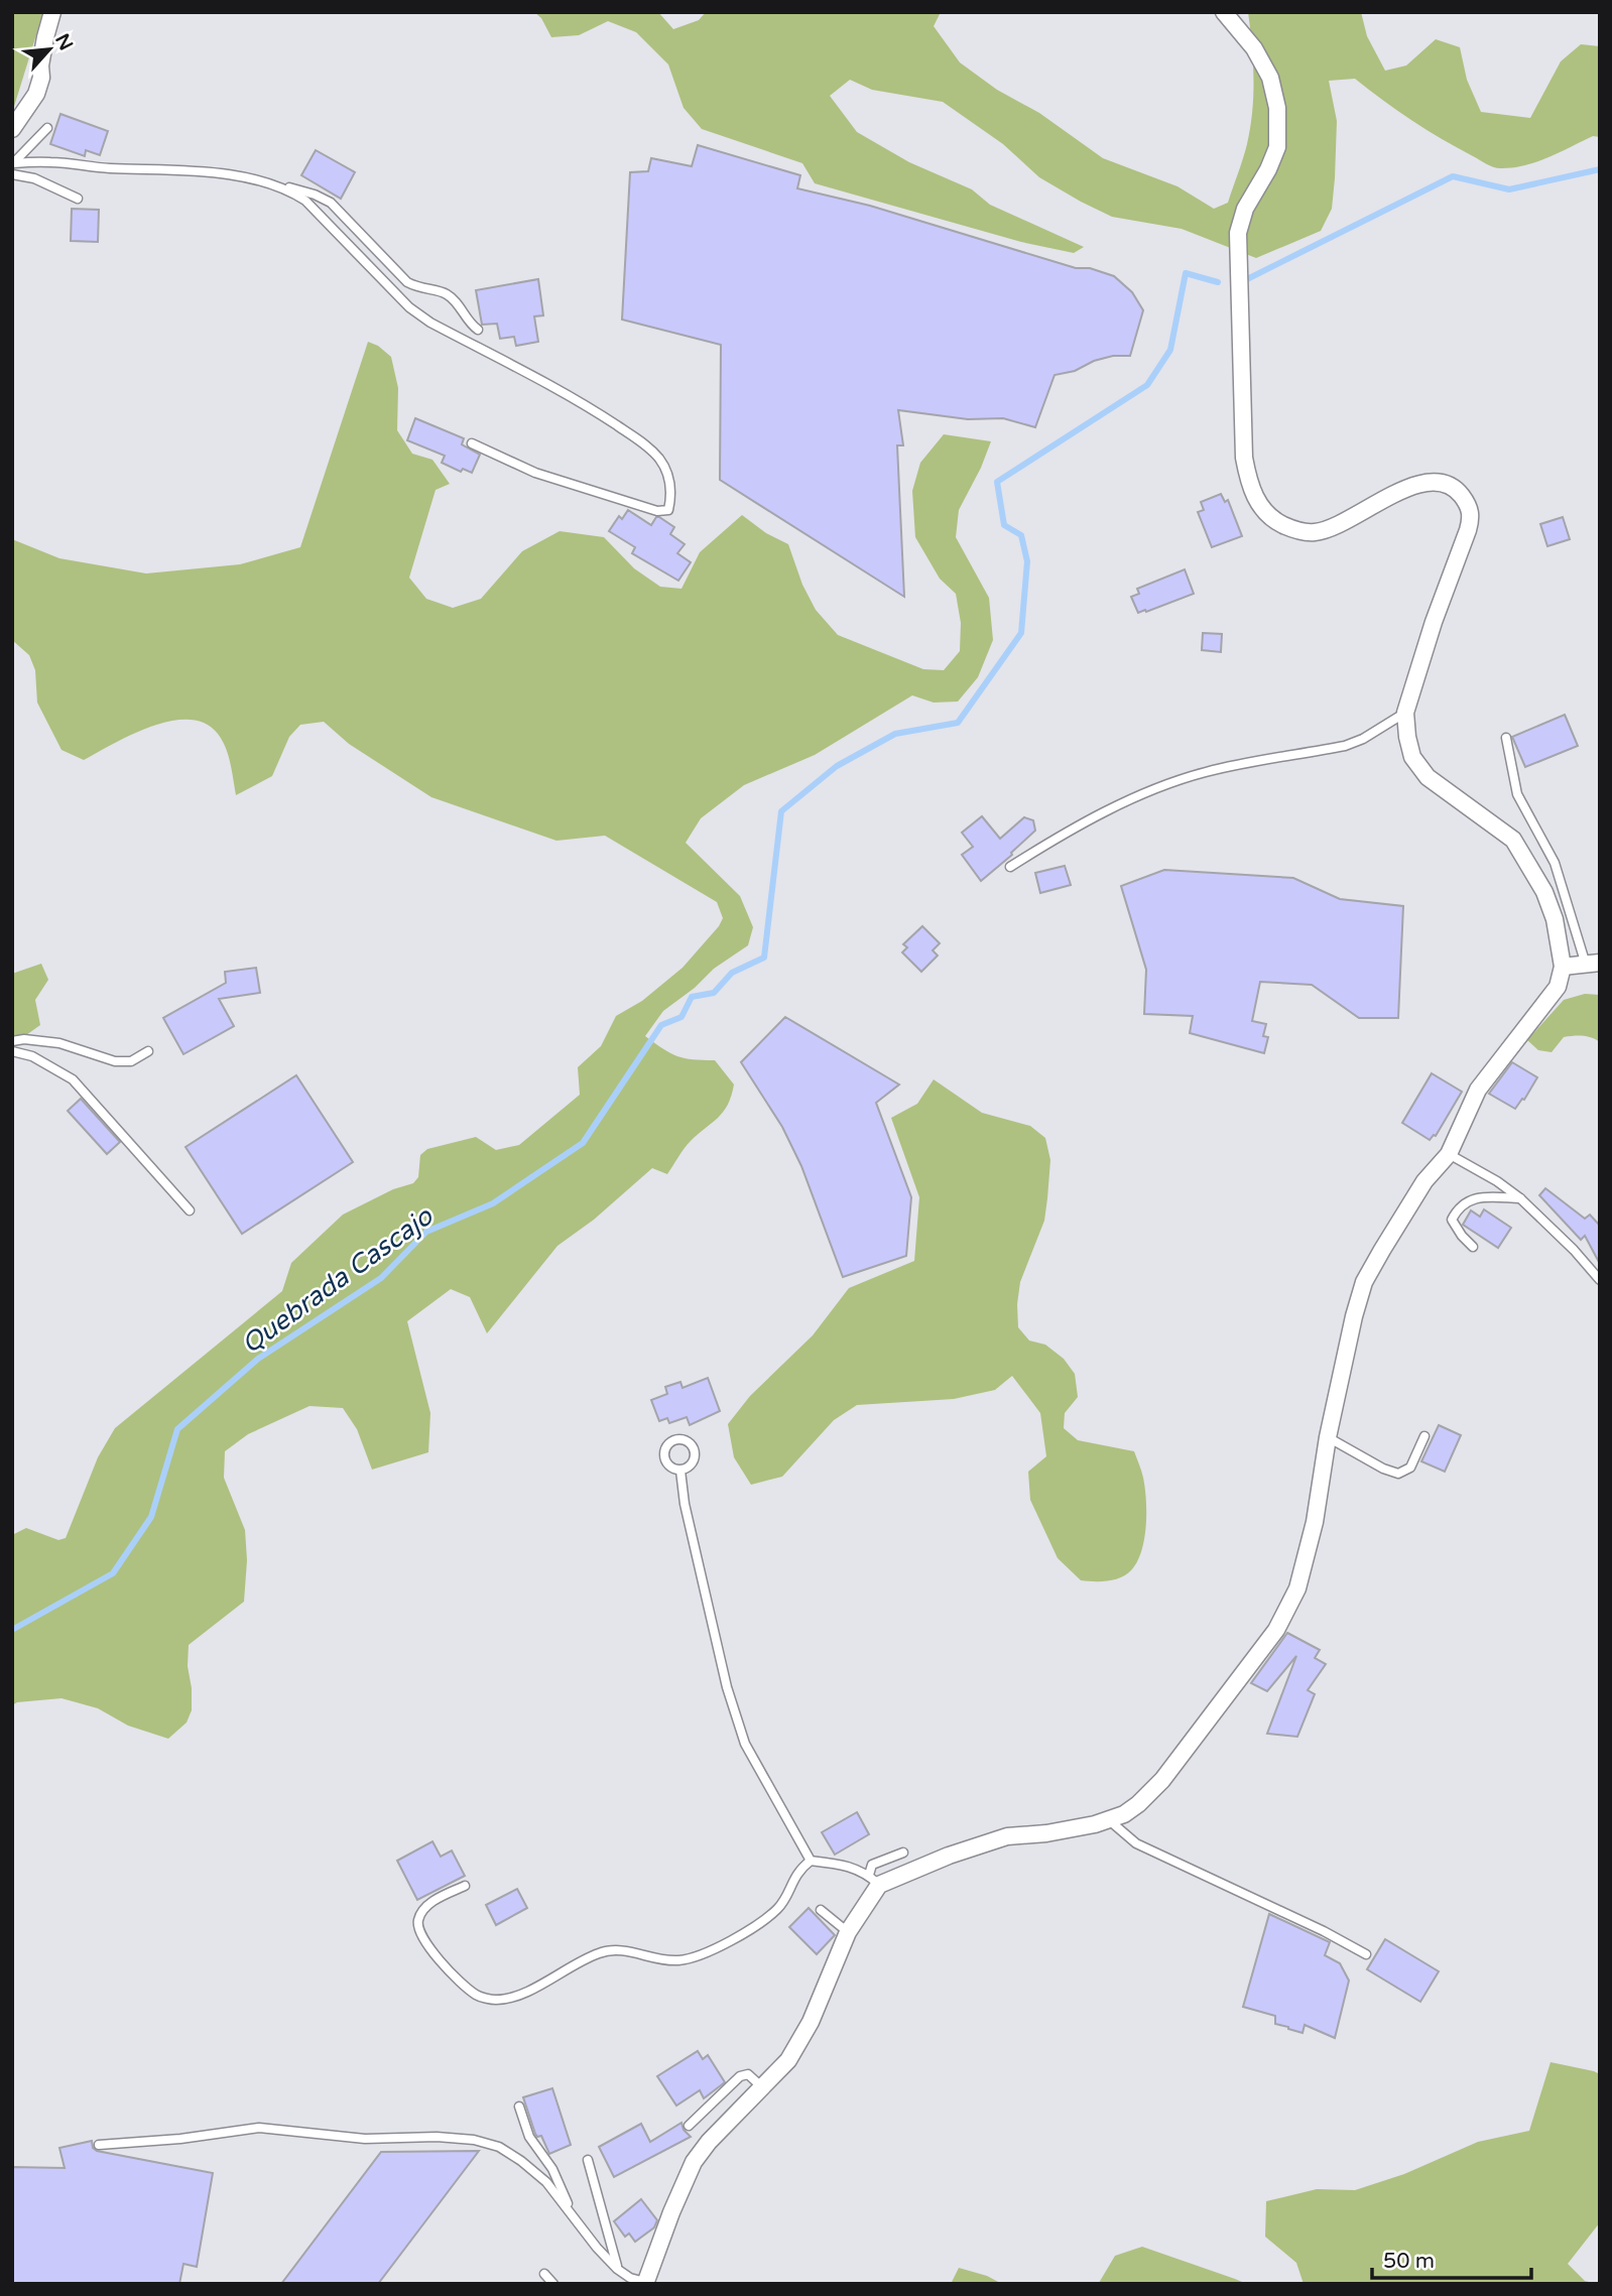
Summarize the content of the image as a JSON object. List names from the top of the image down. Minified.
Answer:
{"water":["Quebrada Cascajo"],"scale_bar":"50 m","north":"top right"}
